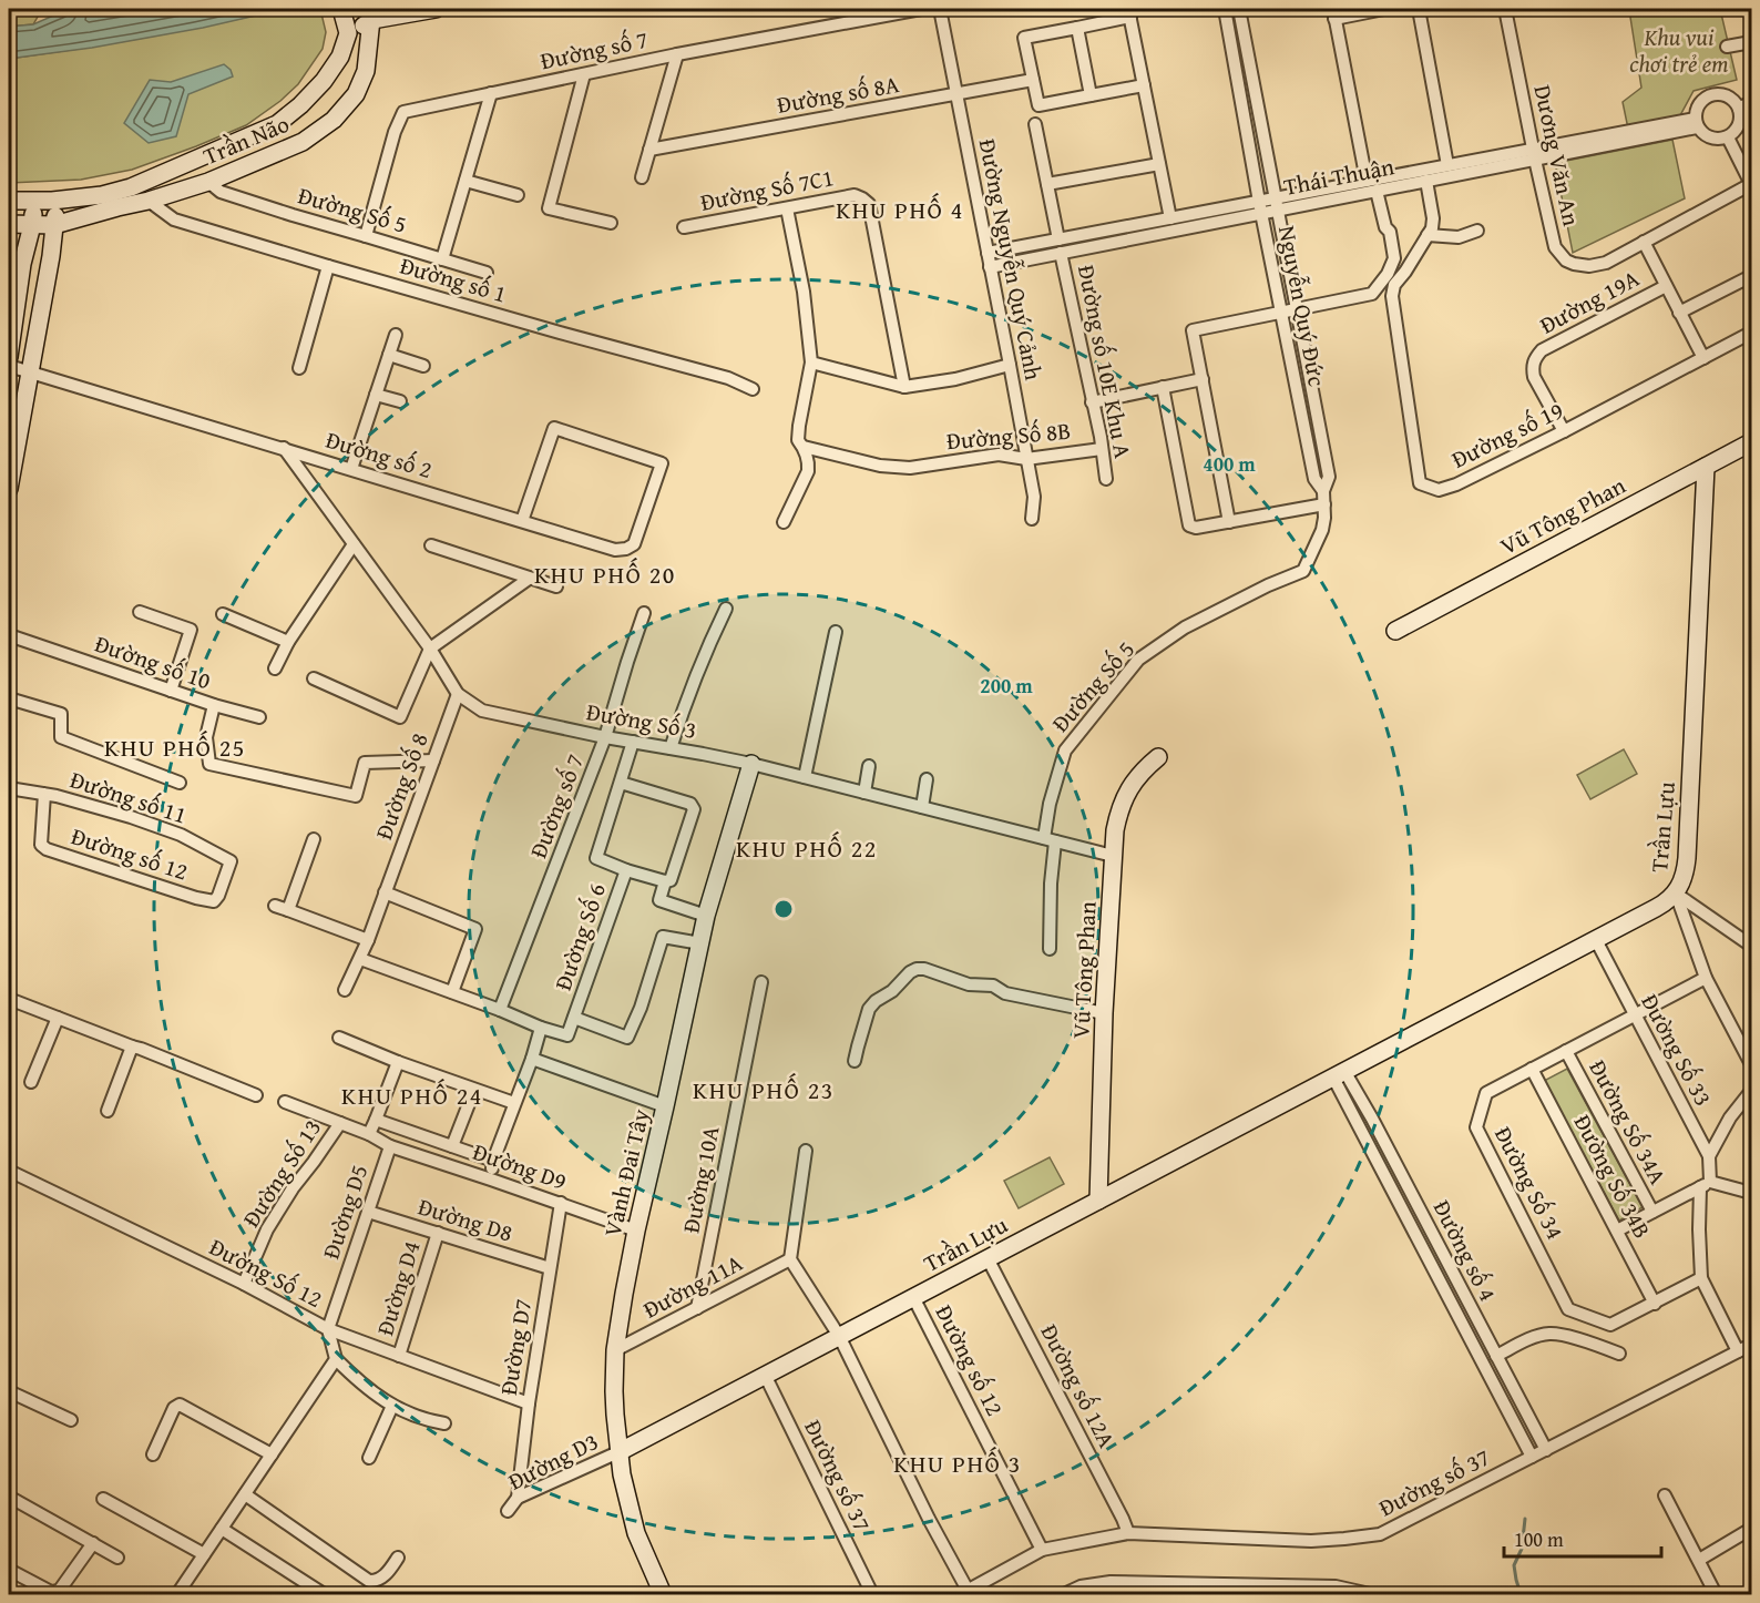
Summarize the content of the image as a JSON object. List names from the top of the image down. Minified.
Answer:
{"streets":{"street":["Đường số 7","Đường số 8A","Trần Não","Dương Văn An","Thái Thuận","Đường Số 7C1","Đường Số 5","Đường Nguyễn Quý Cảnh","Đường số 1","Đường 19A","Nguyễn Quý Đức","Đường số 10E Khu A","Đường số 19","Đường Số 8B","Đường số 2","Vũ Tông Phan","Đường số 10","Đường Số 3","Đường Số 8","Đường số 11","Trần Lựu","Đường số 12","Đường Số 6","Đường Số 33","Đường Số 34A","Đường D9","Đường Số 13","Vành Đai Tây","Đường Số 34B","Đường 10A","Đường Số 34","Đường D5","Đường D8","Đường số 4","Đường Số 12","Đường 11A","Đường D4","Đường D7","Đường số 12A","Đường D3","Đường số 37"]},"crossings":[["Đường số 7","Đường Số 5"],["Đường số 7","Đường Số 3"],["Đường số 8A","Đường Nguyễn Quý Cảnh"],["Trần Não","Đường Số 5"],["Trần Não","Đường số 1"],["Dương Văn An","Thái Thuận"],["Thái Thuận","Đường Nguyễn Quý Cảnh"],["Thái Thuận","Nguyễn Quý Đức"],["Thái Thuận","Đường số 10E Khu A"],["Thái Thuận","Đường số 19"],["Đường Số 5","Nguyễn Quý Đức"],["Đường Số 5","Đường Số 3"],["Đường Nguyễn Quý Cảnh","Đường Số 8B"],["Đường 19A","Đường số 19"],["Đường số 10E Khu A","Đường Số 8B"],["Đường số 2","Đường Số 3"],["Vũ Tông Phan","Đường Số 3"],["Vũ Tông Phan","Trần Lựu"],["Đường số 10","Đường Số 8"],["Đường Số 3","Đường Số 8"],["Đường Số 3","Đường Số 6"],["Đường Số 3","Vành Đai Tây"],["Đường số 11","Đường số 12"],["Trần Lựu","Đường số 12"],["Trần Lựu","Đường Số 33"],["Trần Lựu","Vành Đai Tây"],["Trần Lựu","Đường số 4"],["Trần Lựu","Đường số 12A"],["Trần Lựu","Đường D3"],["Trần Lựu","Đường số 37"],["Đường số 12","Đường số 37"],["Đường Số 6","Vành Đai Tây"],["Đường Số 33","Đường Số 34"],["Đường Số 34A","Đường Số 34"],["Đường D9","Đường Số 13"],["Đường D9","Vành Đai Tây"],["Đường D9","Đường D5"],["Đường D9","Đường D7"],["Đường Số 13","Đường Số 12"],["Vành Đai Tây","Đường 11A"],["Vành Đai Tây","Đường D3"],["Đường Số 34B","Đường Số 34"],["Đường 10A","Đường 11A"],["Đường D5","Đường D8"],["Đường D5","Đường Số 12"],["Đường D5","Đường D4"],["Đường D8","Đường D4"],["Đường D8","Đường D7"],["Đường số 4","Đường số 37"],["Đường Số 12","Đường D4"],["Đường D4","Đường D7"],["Đường D7","Đường D3"],["Đường số 12A","Đường số 37"]],"districts":["KHU PHỐ 4","KHU PHỐ 20","KHU PHỐ 25","KHU PHỐ 22","KHU PHỐ 23","KHU PHỐ 24","KHU PHỐ 3"],"parks":["Khu vui chơi trẻ em"],"scale_bar":"100 m","rings":["400 m","200 m"]}
